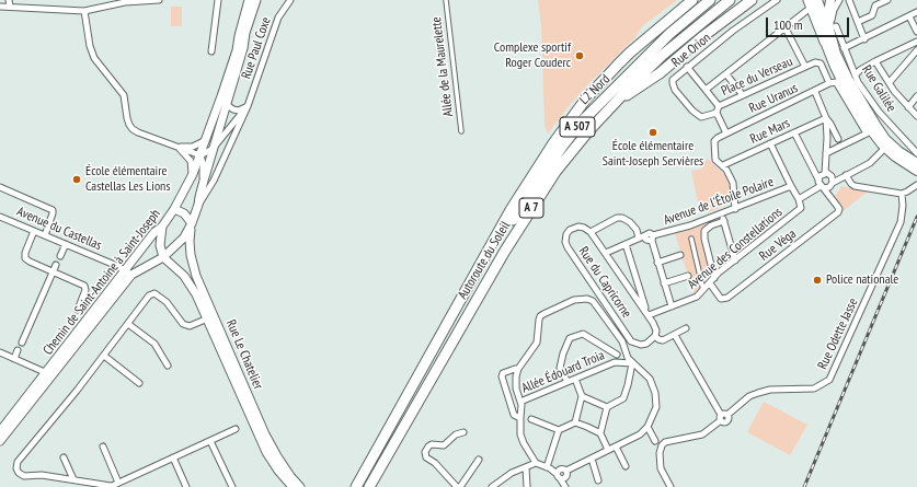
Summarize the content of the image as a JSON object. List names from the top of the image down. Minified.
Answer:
{"streets":{"highway":["L2 Nord","A 507","A 7","Autoroute du Soleil"],"main road":["Chemin de Saint-Antoine à Saint-Joseph","Rue Le Chatelier"],"street":["Rue Paul Coxe","Rue Orion","Allée de la Maurelette","Place du Verseau","Rue Galilée","Rue Uranus","Rue Mars","Avenue de l'Étoile Polaire","Avenue du Castellas","Rue Véga","Avenue des Constellations","Rue du Capricorne","Rue Odette Jasse","Allée Édouard Troia"]},"crossings":[["Rue Paul Coxe","Chemin de Saint-Antoine à Saint-Joseph"],["L2 Nord","Autoroute du Soleil"],["Avenue de l'Étoile Polaire","Avenue des Constellations"],["Avenue du Castellas","Chemin de Saint-Antoine à Saint-Joseph"],["Rue Véga","Avenue des Constellations"],["Chemin de Saint-Antoine à Saint-Joseph","Rue Le Chatelier"]],"places":["Complexe sportif Roger Couderc","École élémentaire Saint-Joseph Servières","École élémentaire Castellas Les Lions","Police nationale"],"scale_bar":"100 m"}
